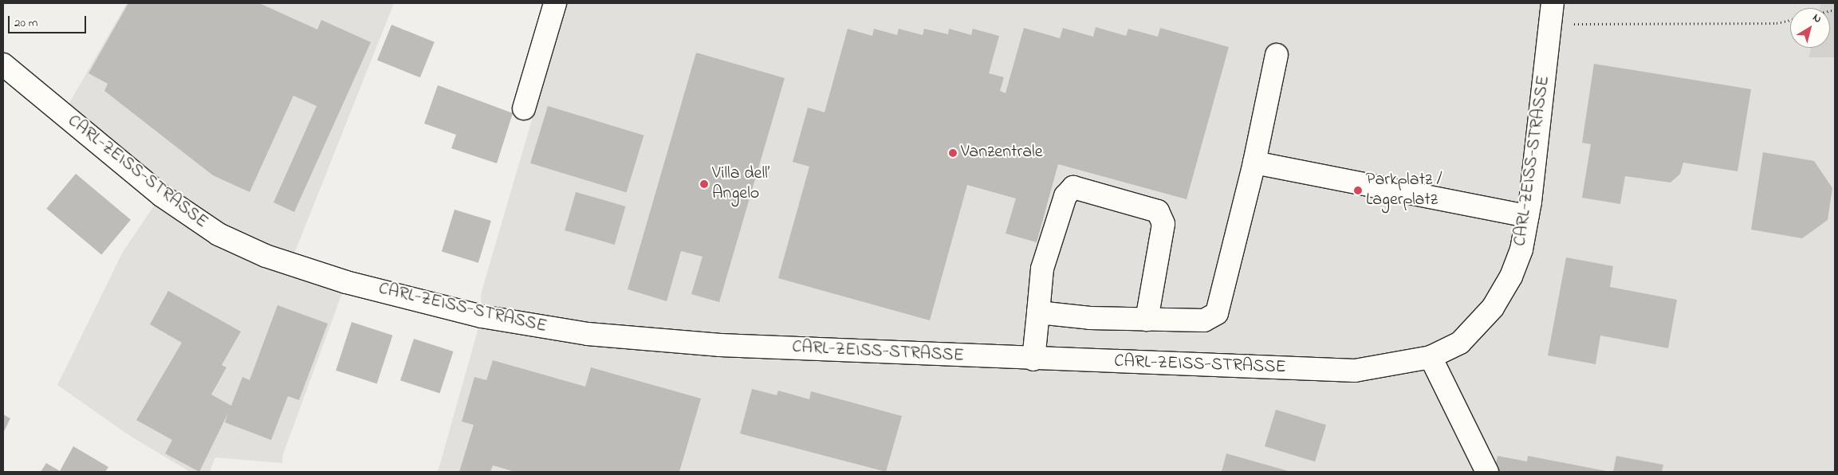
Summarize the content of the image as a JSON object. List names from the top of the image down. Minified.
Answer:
{"streets":{"street":["CARL-ZEISS-STRASSE"]},"places":["Vanzentrale","Villa dell’ Angelo","Parkplatz / Lagerplatz"],"scale_bar":"20 m","north":"top right"}
